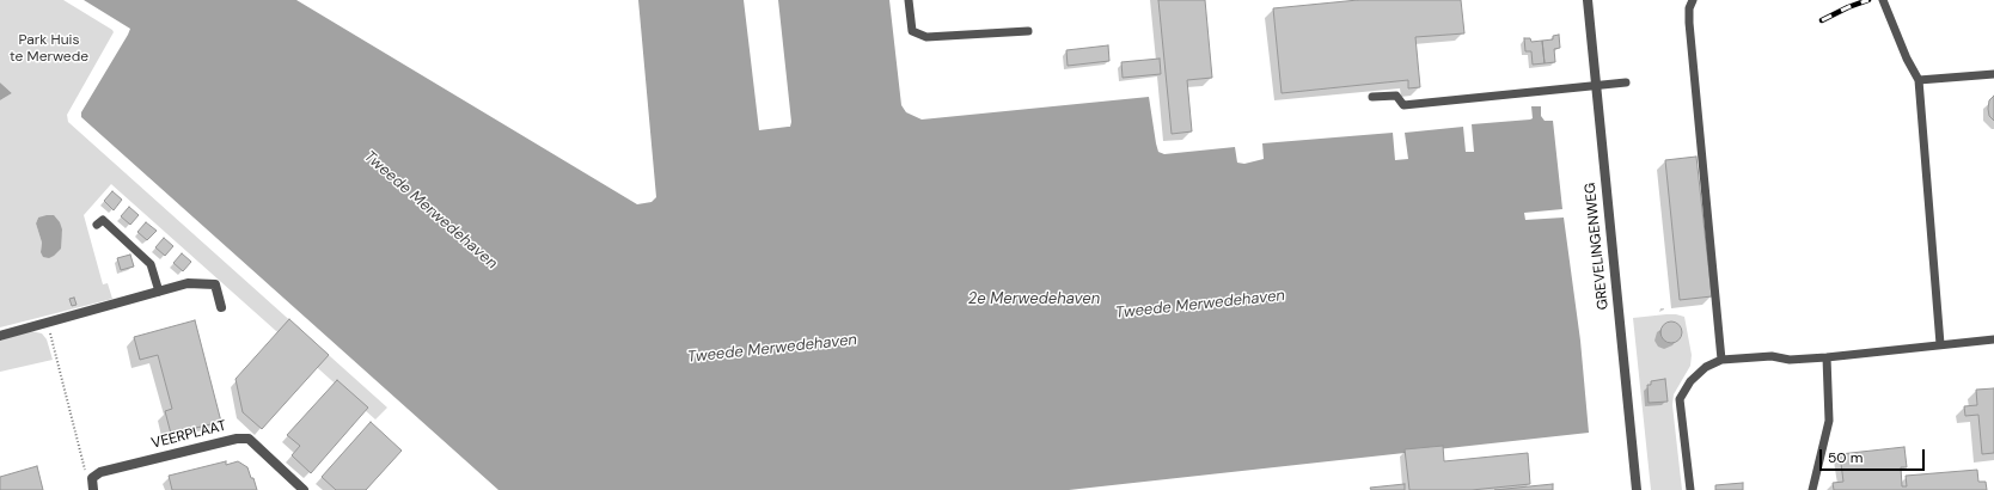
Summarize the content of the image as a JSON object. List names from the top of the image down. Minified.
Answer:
{"streets":{"street":["GREVELINGENWEG","VEERPLAAT"]},"water":["Tweede Merwedehaven","2e Merwedehaven"],"parks":["Park Huis te Merwede"],"scale_bar":"50 m"}
